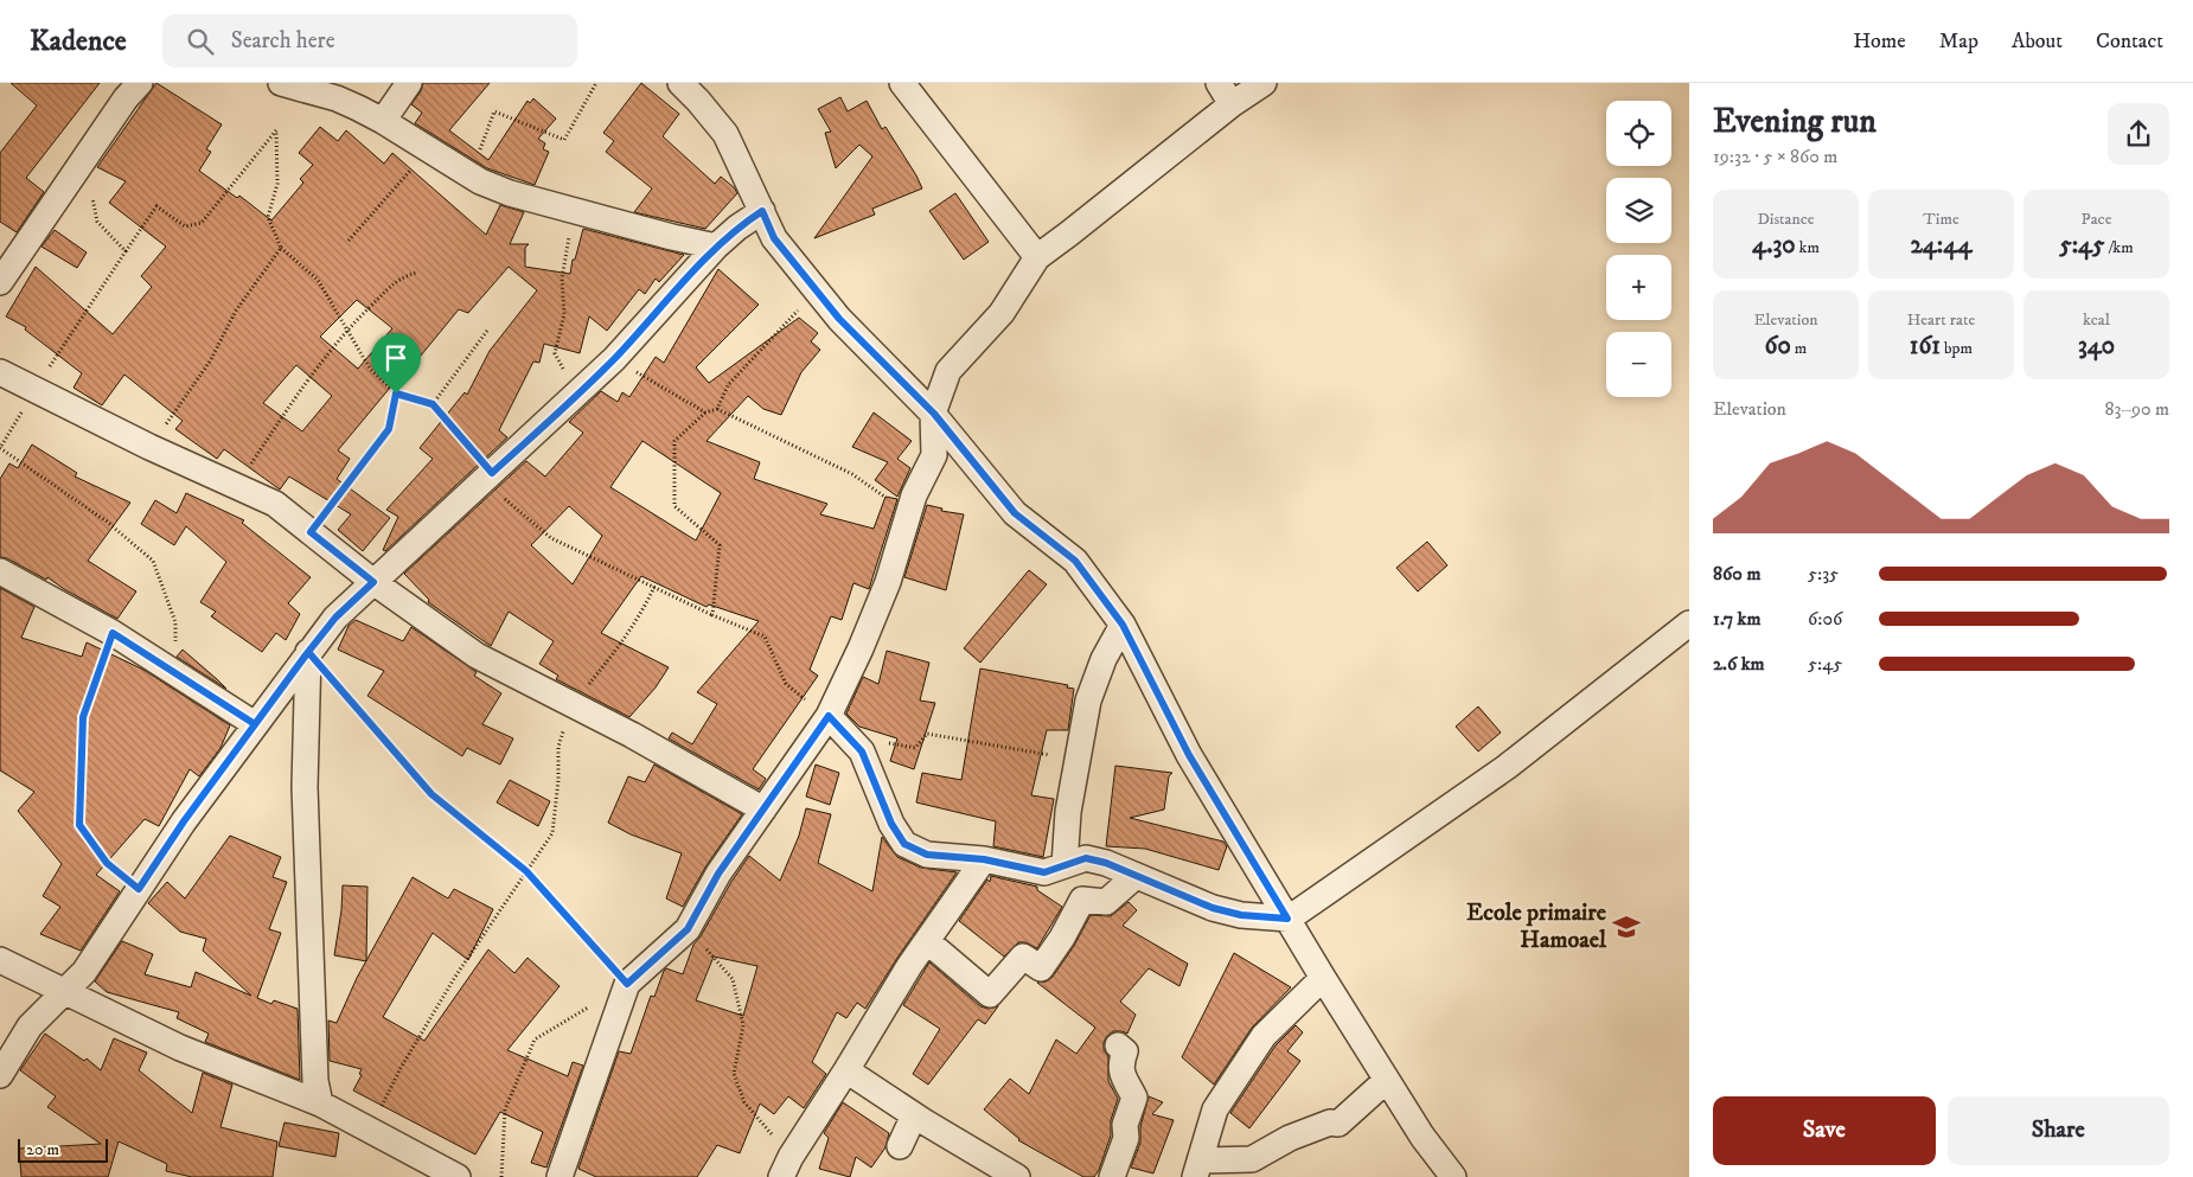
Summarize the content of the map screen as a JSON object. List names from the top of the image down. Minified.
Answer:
{"places":{"school or university":["Ecole primaire Hamoael"]},"scale_bar":"20 m","page":{"header":"Kadence","search":"Search here","nav":["Home","Map","About","Contact"],"heading":["Evening run","19:32 · 5 × 860 m"],"map_buttons":["+","−"],"stats":[["Distance","4.30 km"],["Time","24:44"],["Pace","5:45 /km"],["Elevation","60 m"],["Heart rate","161 bpm"],["kcal","340"]],"chart":["Elevation","83–90 m"],"list":[{"name":"860 m","note":"5:35"},{"name":"1.7 km","note":"6:06"},{"name":"2.6 km","note":"5:45"}],"buttons":["Save","Share"],"scale":"20 m"}}
